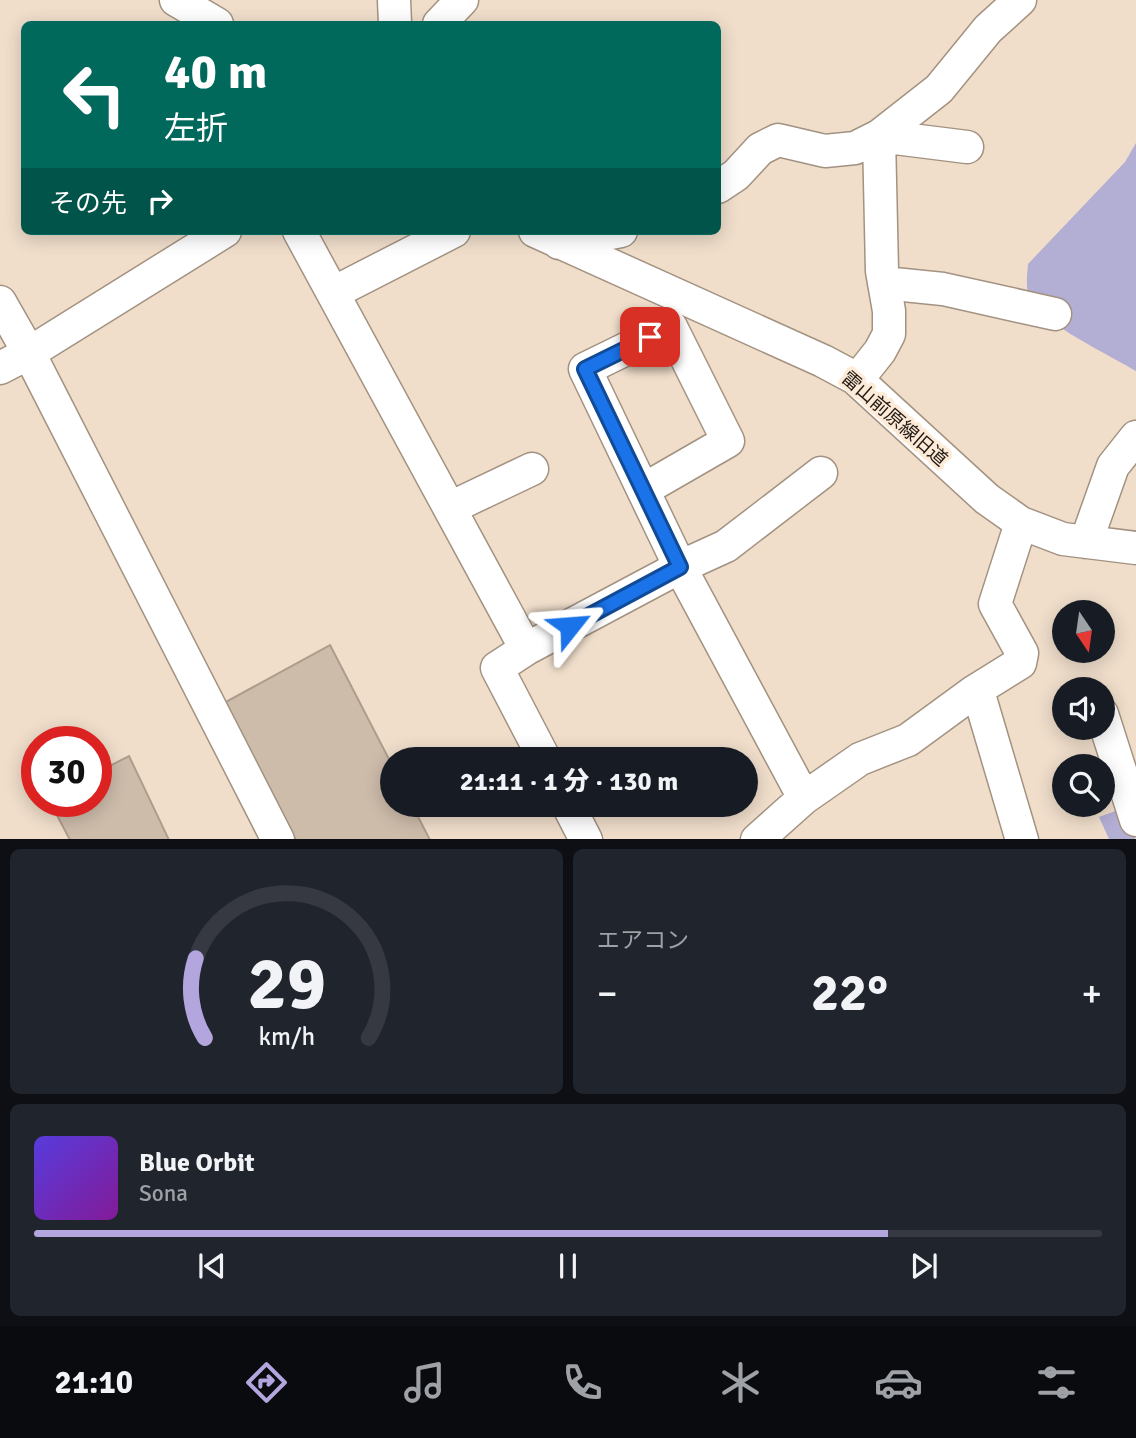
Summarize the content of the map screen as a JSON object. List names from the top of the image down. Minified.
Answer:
{"streets":{"street":["雷山前原線旧道"]},"north":"bottom","page":{"turn":["40 m","左折"],"then":"その先","limit":"30","trip":"21:11 · 1 分 · 130 m","tile":"エアコン","heat":["−","22°","+"],"song":["Blue Orbit","Sona"],"tabs":"21:10","gauge":["29","km/h"]}}
